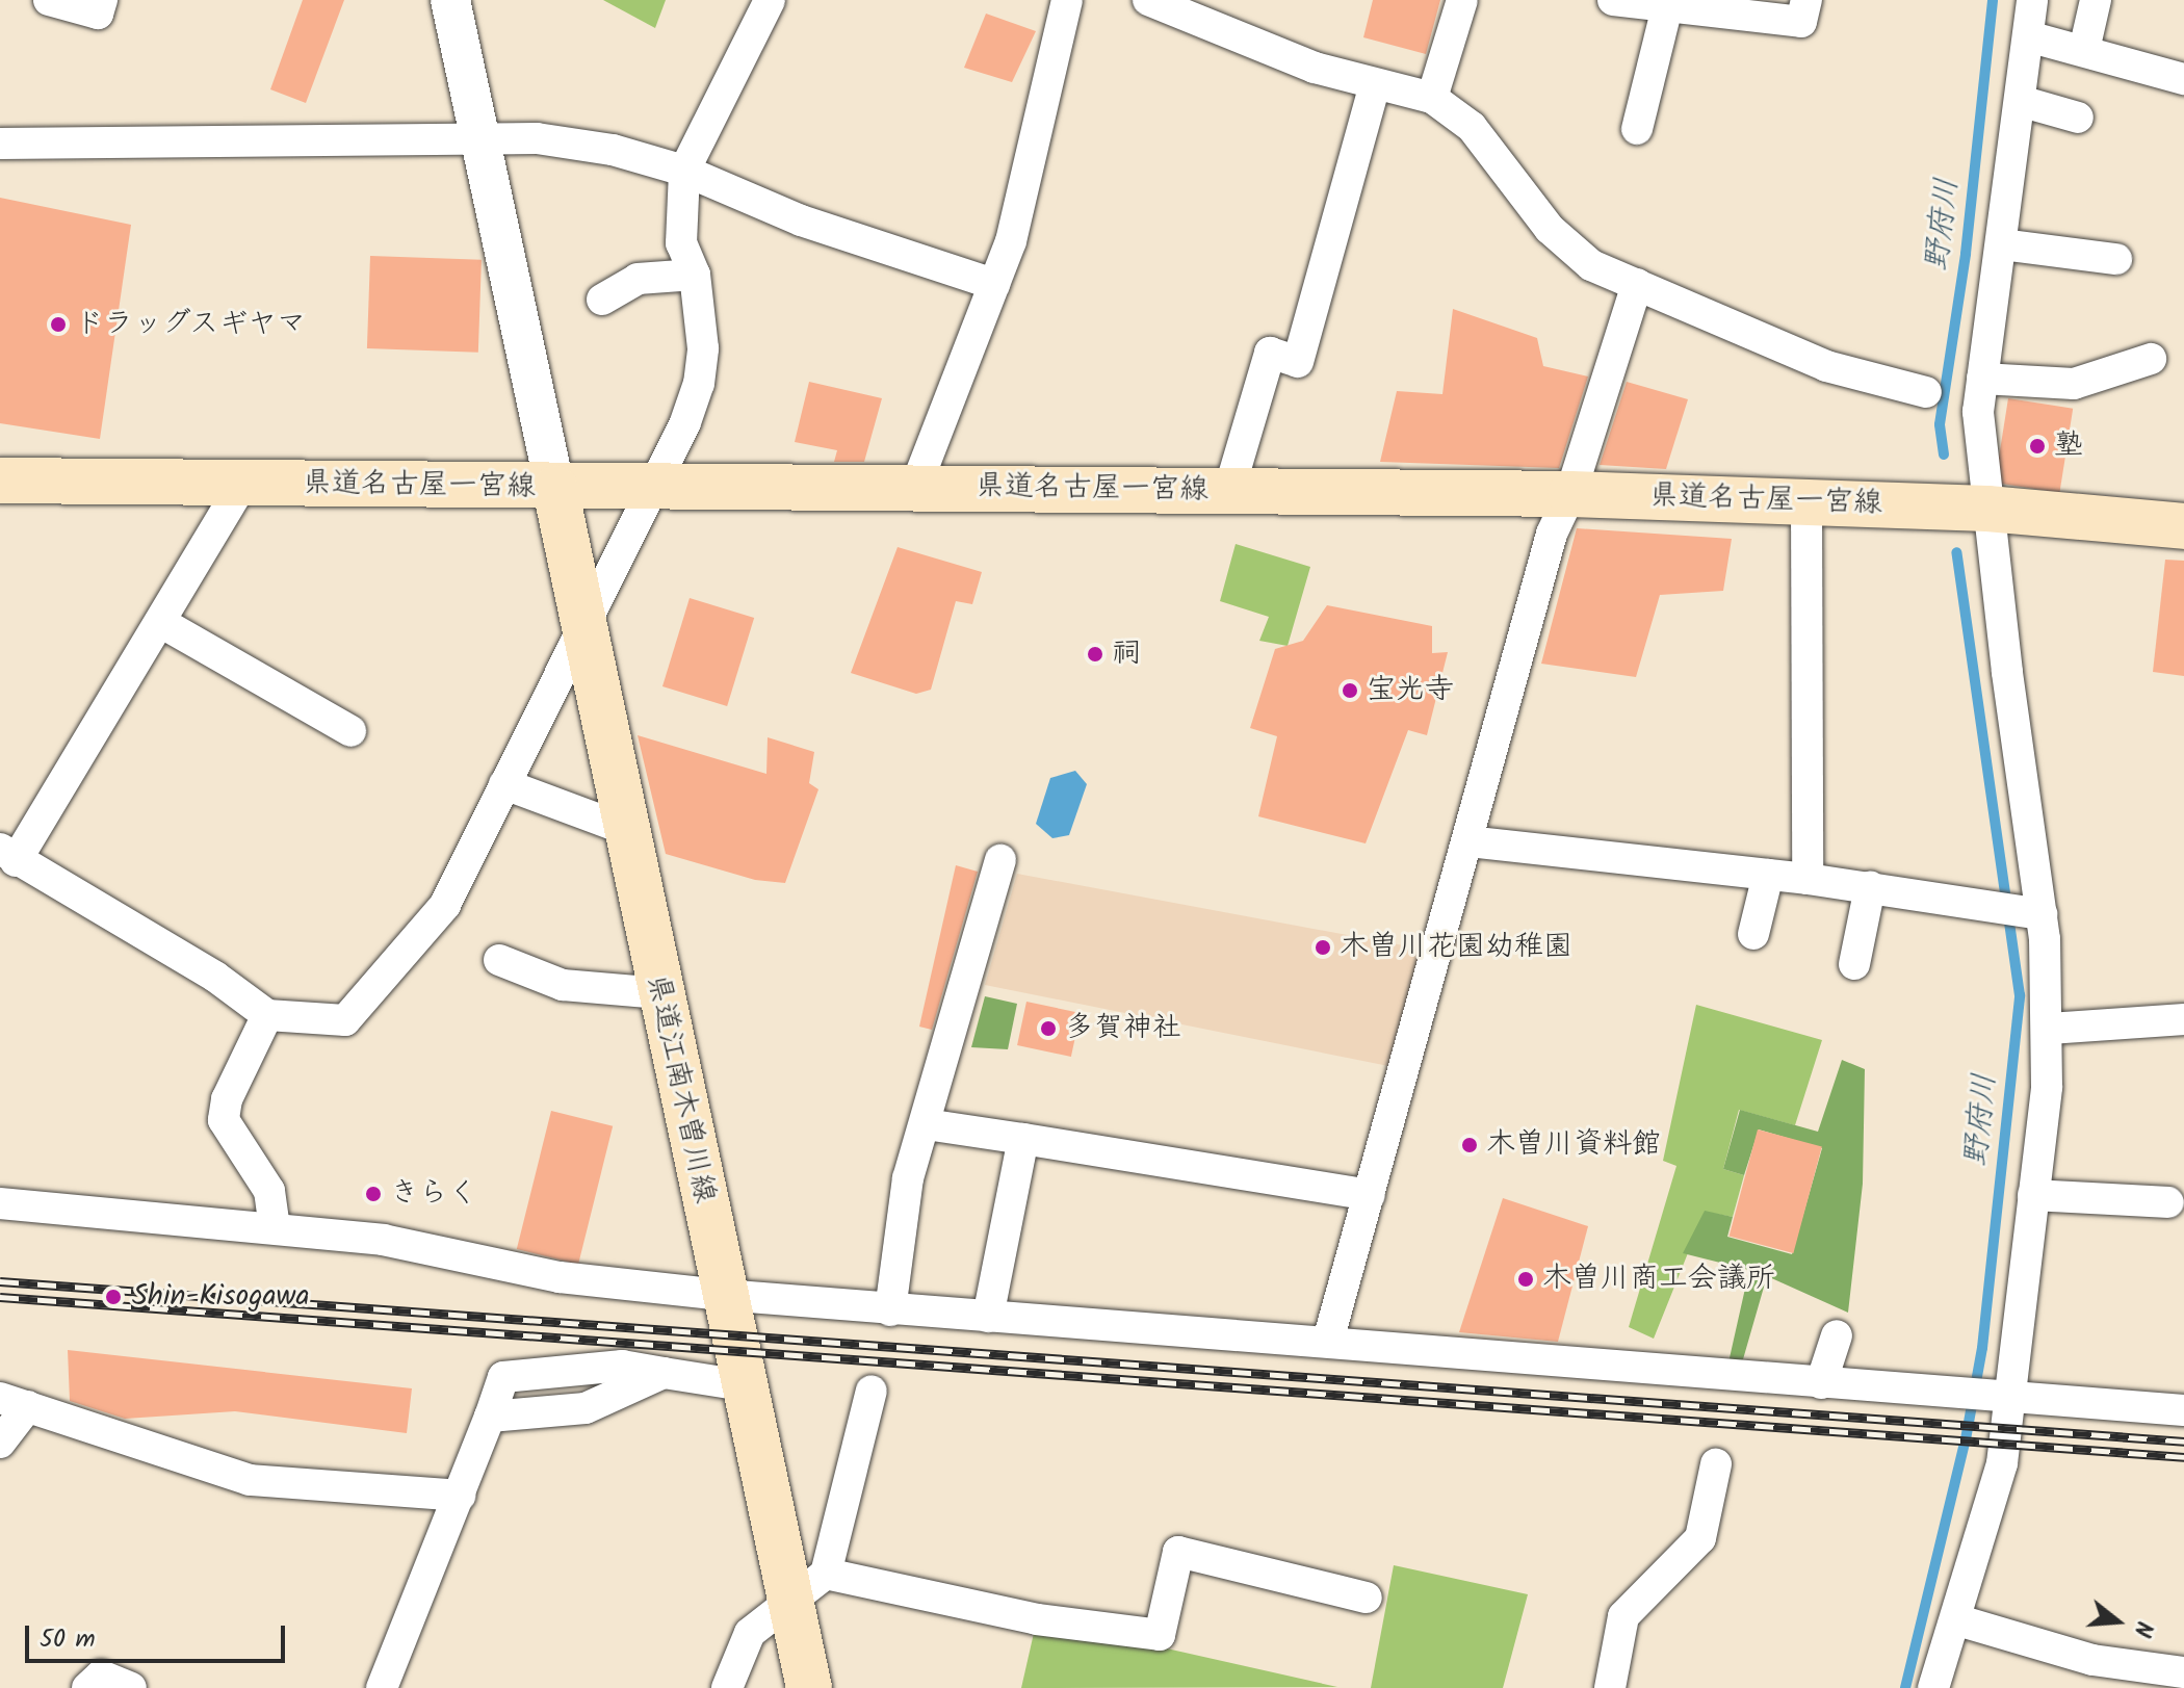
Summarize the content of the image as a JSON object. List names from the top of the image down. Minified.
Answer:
{"streets":{"main road":["県道名古屋一宮線","県道江南木曽川線"]},"crossings":[["県道名古屋一宮線","県道江南木曽川線"]],"water":["野府川"],"places":["ドラッグスギヤマ","塾","祠","宝光寺","木曽川花園幼稚園","多賀神社","木曽川資料館","きらく","木曽川商工会議所","Shin-Kisogawa"],"scale_bar":"50 m","north":"right"}
